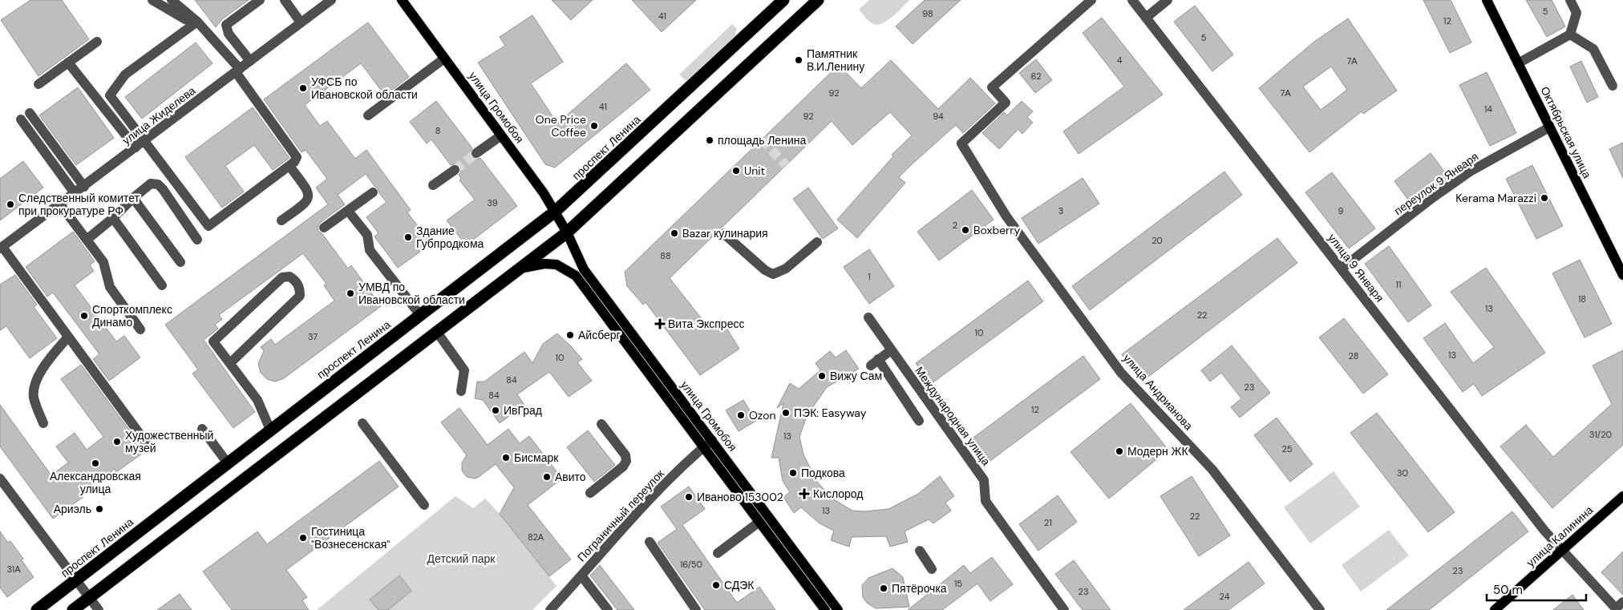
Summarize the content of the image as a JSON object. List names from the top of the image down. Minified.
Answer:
{"streets":{"highway":["проспект Ленина"],"main road":["улица Громобоя","Октябрьская улица","улица Калинина"],"street":["улица Жиделева","переулок 9 Января","улица 9 Января","улица Андрианова","Международная улица","Пограничный переулок"]},"crossings":[["улица Громобоя","проспект Ленина"],["улица Громобоя","Пограничный переулок"],["Октябрьская улица","переулок 9 Января"],["переулок 9 Января","улица 9 Января"],["улица 9 Января","улица Калинина"]],"parks":["Детский парк"],"places":{"other":["Памятник В.И.Ленину","УФСБ по Ивановской области","One Price Coffee","площадь Ленина","Unit","Kerama Marazzi","Следственный комитет при прокуратуре РФ","Boxberry","Bazar кулинария","Здание Губпродкома","УМВД по Ивановской области","Спорткомплекс Динамо","Айсберг","Вижу Сам","ИвГрад","ПЭК: Easyway","Ozon","Художественный музей","Модерн ЖК","Бисмарк","Александровская улица","Подкова","Авито","Иваново 153002","Ариэль","Гостиница \"Вознесенская\"","СДЭК","Пятёрочка"],"health":["Вита Экспресс","Кислород"]},"house_numbers":["5","98","41","12","5","4","7А","62","92","7А","41","14","92","94","8","39","3","9","2","20","88","1","11","18","13","22","10","37","13","28","10","84","23","84","12","31/20","13","25","30","13","22","21","82А","16/50","31А","23","15","23","24"],"scale_bar":"50 m"}
